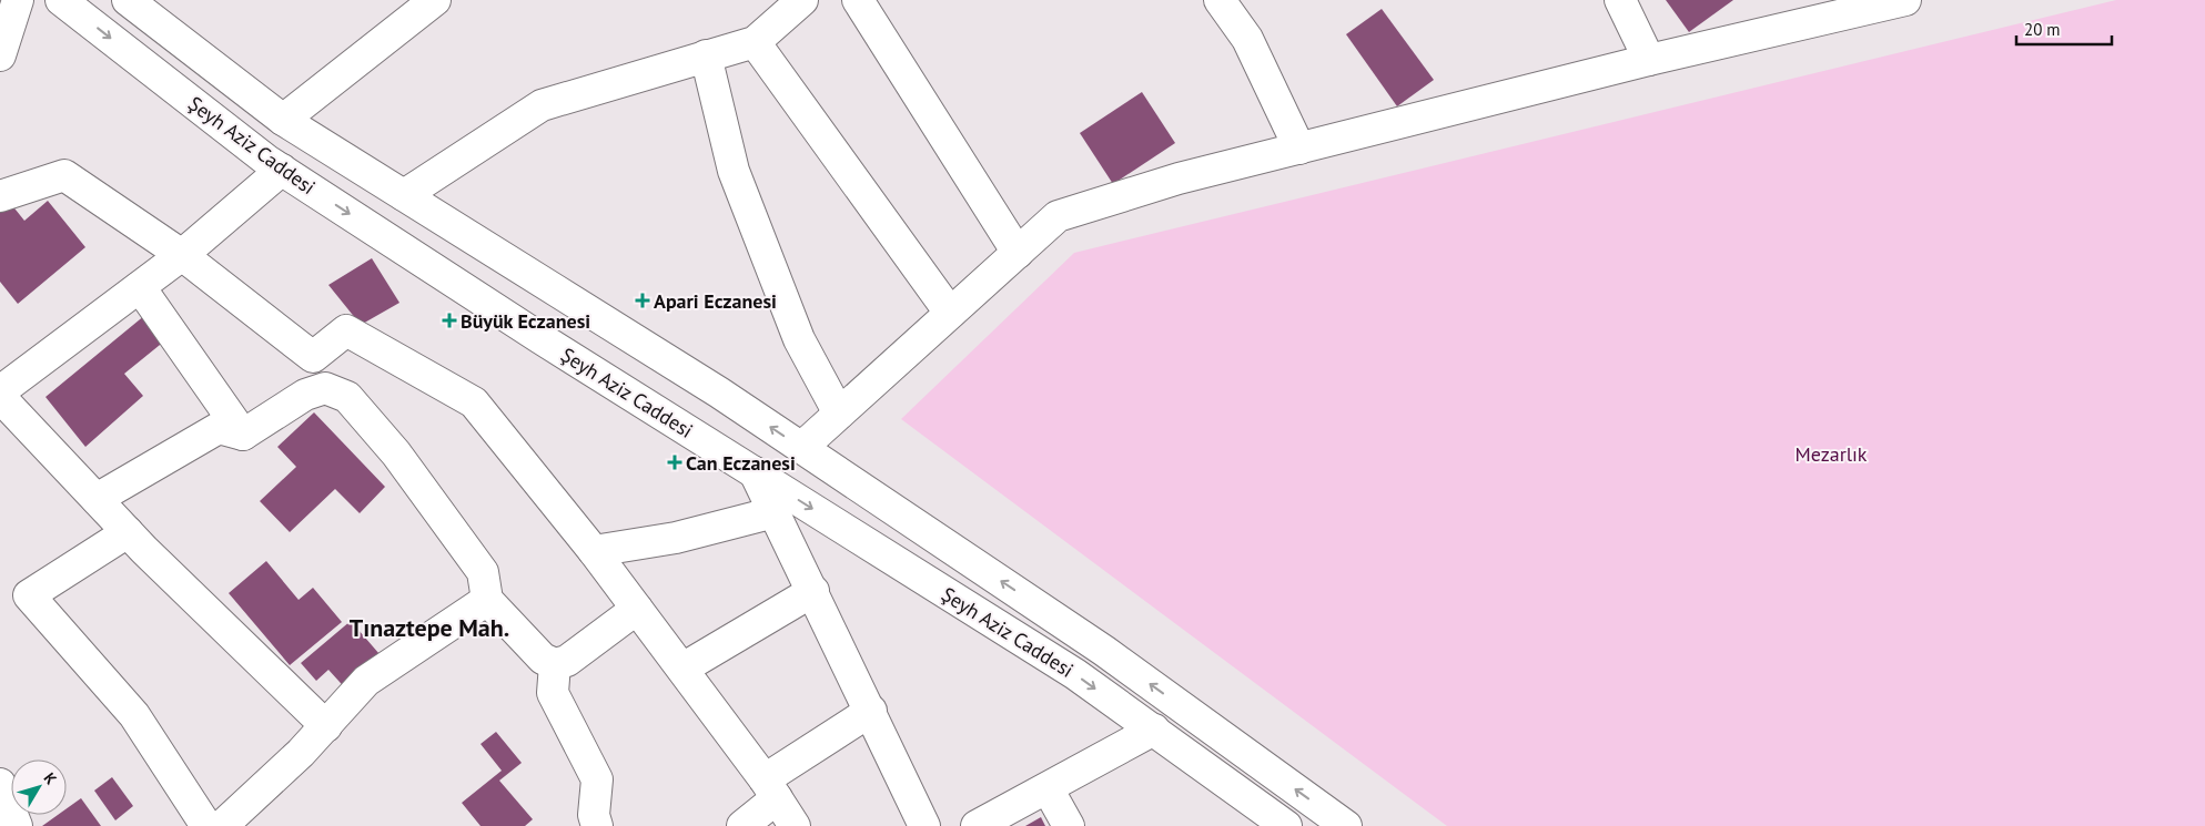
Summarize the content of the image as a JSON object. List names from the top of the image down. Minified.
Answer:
{"streets":{"street":["Şeyh Aziz Caddesi"]},"districts":["Tınaztepe Mah."],"parks":["Mezarlık"],"places":{"health":["Apari Eczanesi","Büyük Eczanesi","Can Eczanesi"]},"scale_bar":"20 m","north":"top right"}
